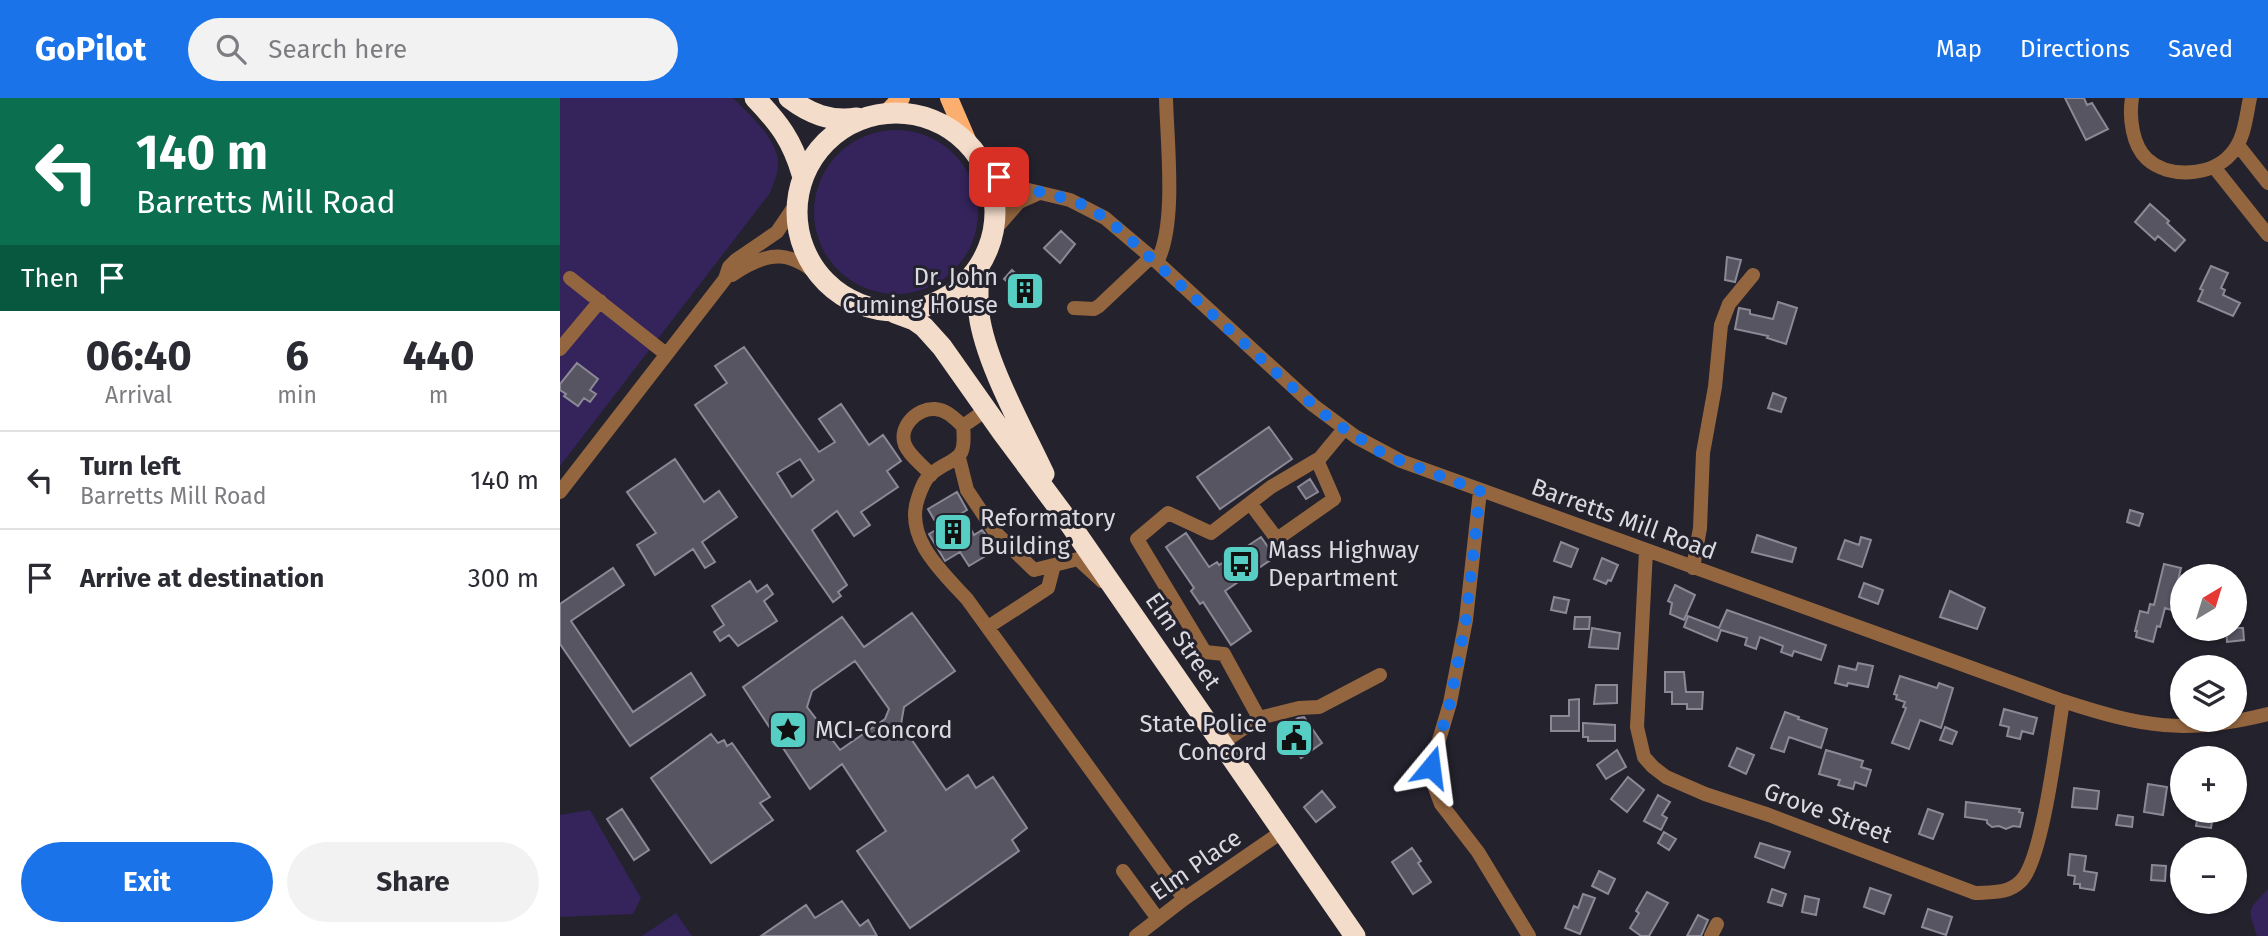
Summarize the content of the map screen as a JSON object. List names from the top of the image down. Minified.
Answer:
{"streets":{"highway":["Elm Street"],"street":["Barretts Mill Road","Grove Street","Elm Place"]},"crossings":[["Barretts Mill Road","Elm Street"],["Barretts Mill Road","Grove Street"],["Elm Street","Elm Place"]],"places":{"building":["Dr. John Cuming House","Reformatory Building"],"bus stop":["Mass Highway Department"],"place":["MCI-Concord"],"public building":["State Police Concord"]},"north":"top right","page":{"header":"GoPilot","search":"Search here","nav":["Map","Directions","Saved"],"turn":["140 m","Barretts Mill Road"],"then":"Then","eta":["06:40","Arrival","6","min","440","m"],"list":[{"name":"Turn left","note":"Barretts Mill Road","value":"140 m"},{"name":"Arrive at destination","value":"300 m"}],"map_buttons":["+","−"],"buttons":["Exit","Share"]}}
